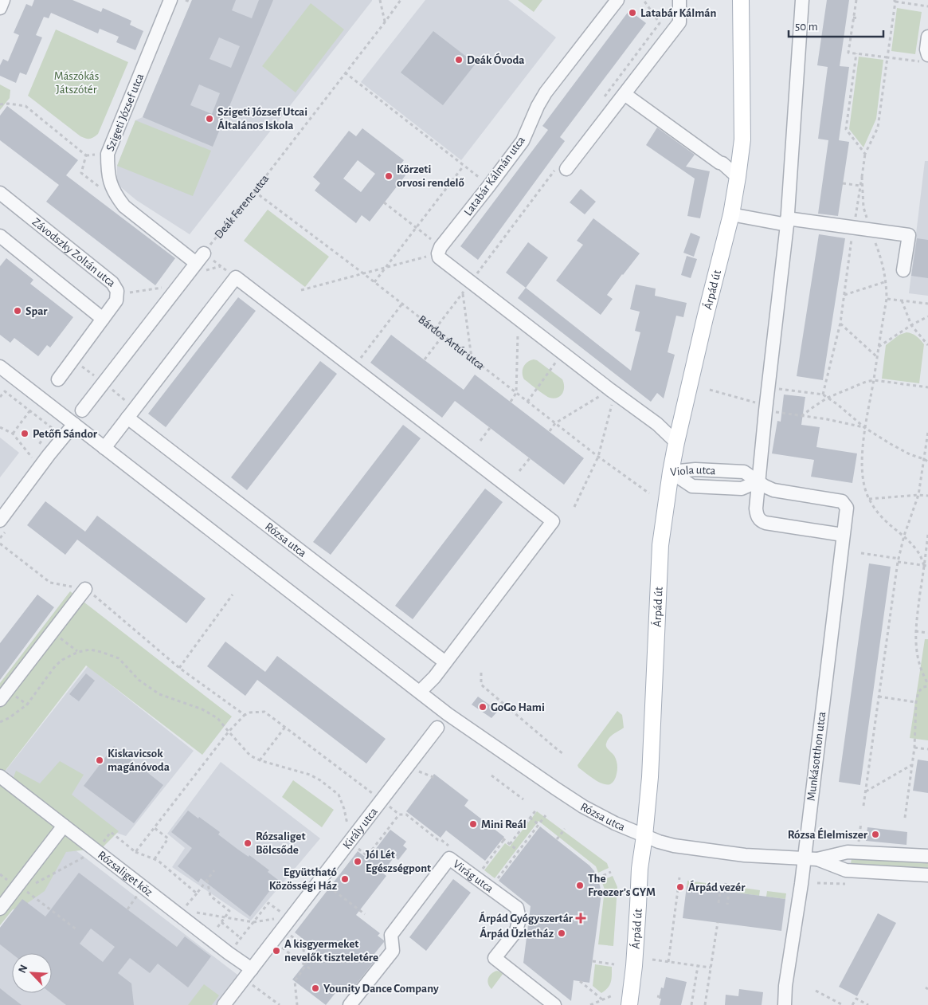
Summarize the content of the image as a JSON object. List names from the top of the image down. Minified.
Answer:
{"streets":{"main road":["Árpád út"],"street":["Szigeti József utca","Latabár Kálmán utca","Závodszky Zoltán utca","Viola utca","Rózsa utca","Munkásotthon utca","Király utca","Rózsaliget köz","Virág utca"],"path":["Deák Ferenc utca","Bárdos Artúr utca"]},"crossings":[["Szigeti József utca","Deák Ferenc utca"],["Deák Ferenc utca","Bárdos Artúr utca"],["Árpád út","Viola utca"],["Árpád út","Rózsa utca"],["Viola utca","Munkásotthon utca"],["Rózsa utca","Munkásotthon utca"],["Király utca","Rózsaliget köz"]],"parks":["Mászókás Játszótér"],"places":{"other":["Latabár Kálmán","Deák Óvoda","Szigeti József Utcai Általános Iskola","Körzeti orvosi rendelő","Spar","Petőfi Sándor","GoGo Hami","Kiskavicsok magánóvoda","Mini Reál","Rózsa Élelmiszer","Rózsaliget Bölcsőde","Jól Lét Egészségpont","Együttható Közösségi Ház","The Freezer’s GYM","Árpád vezér","Árpád Üzletház","A kisgyermeket nevelők tiszteletére","Younity Dance Company"],"health":["Árpád Gyógyszertár"]},"scale_bar":"50 m","north":"top left"}
